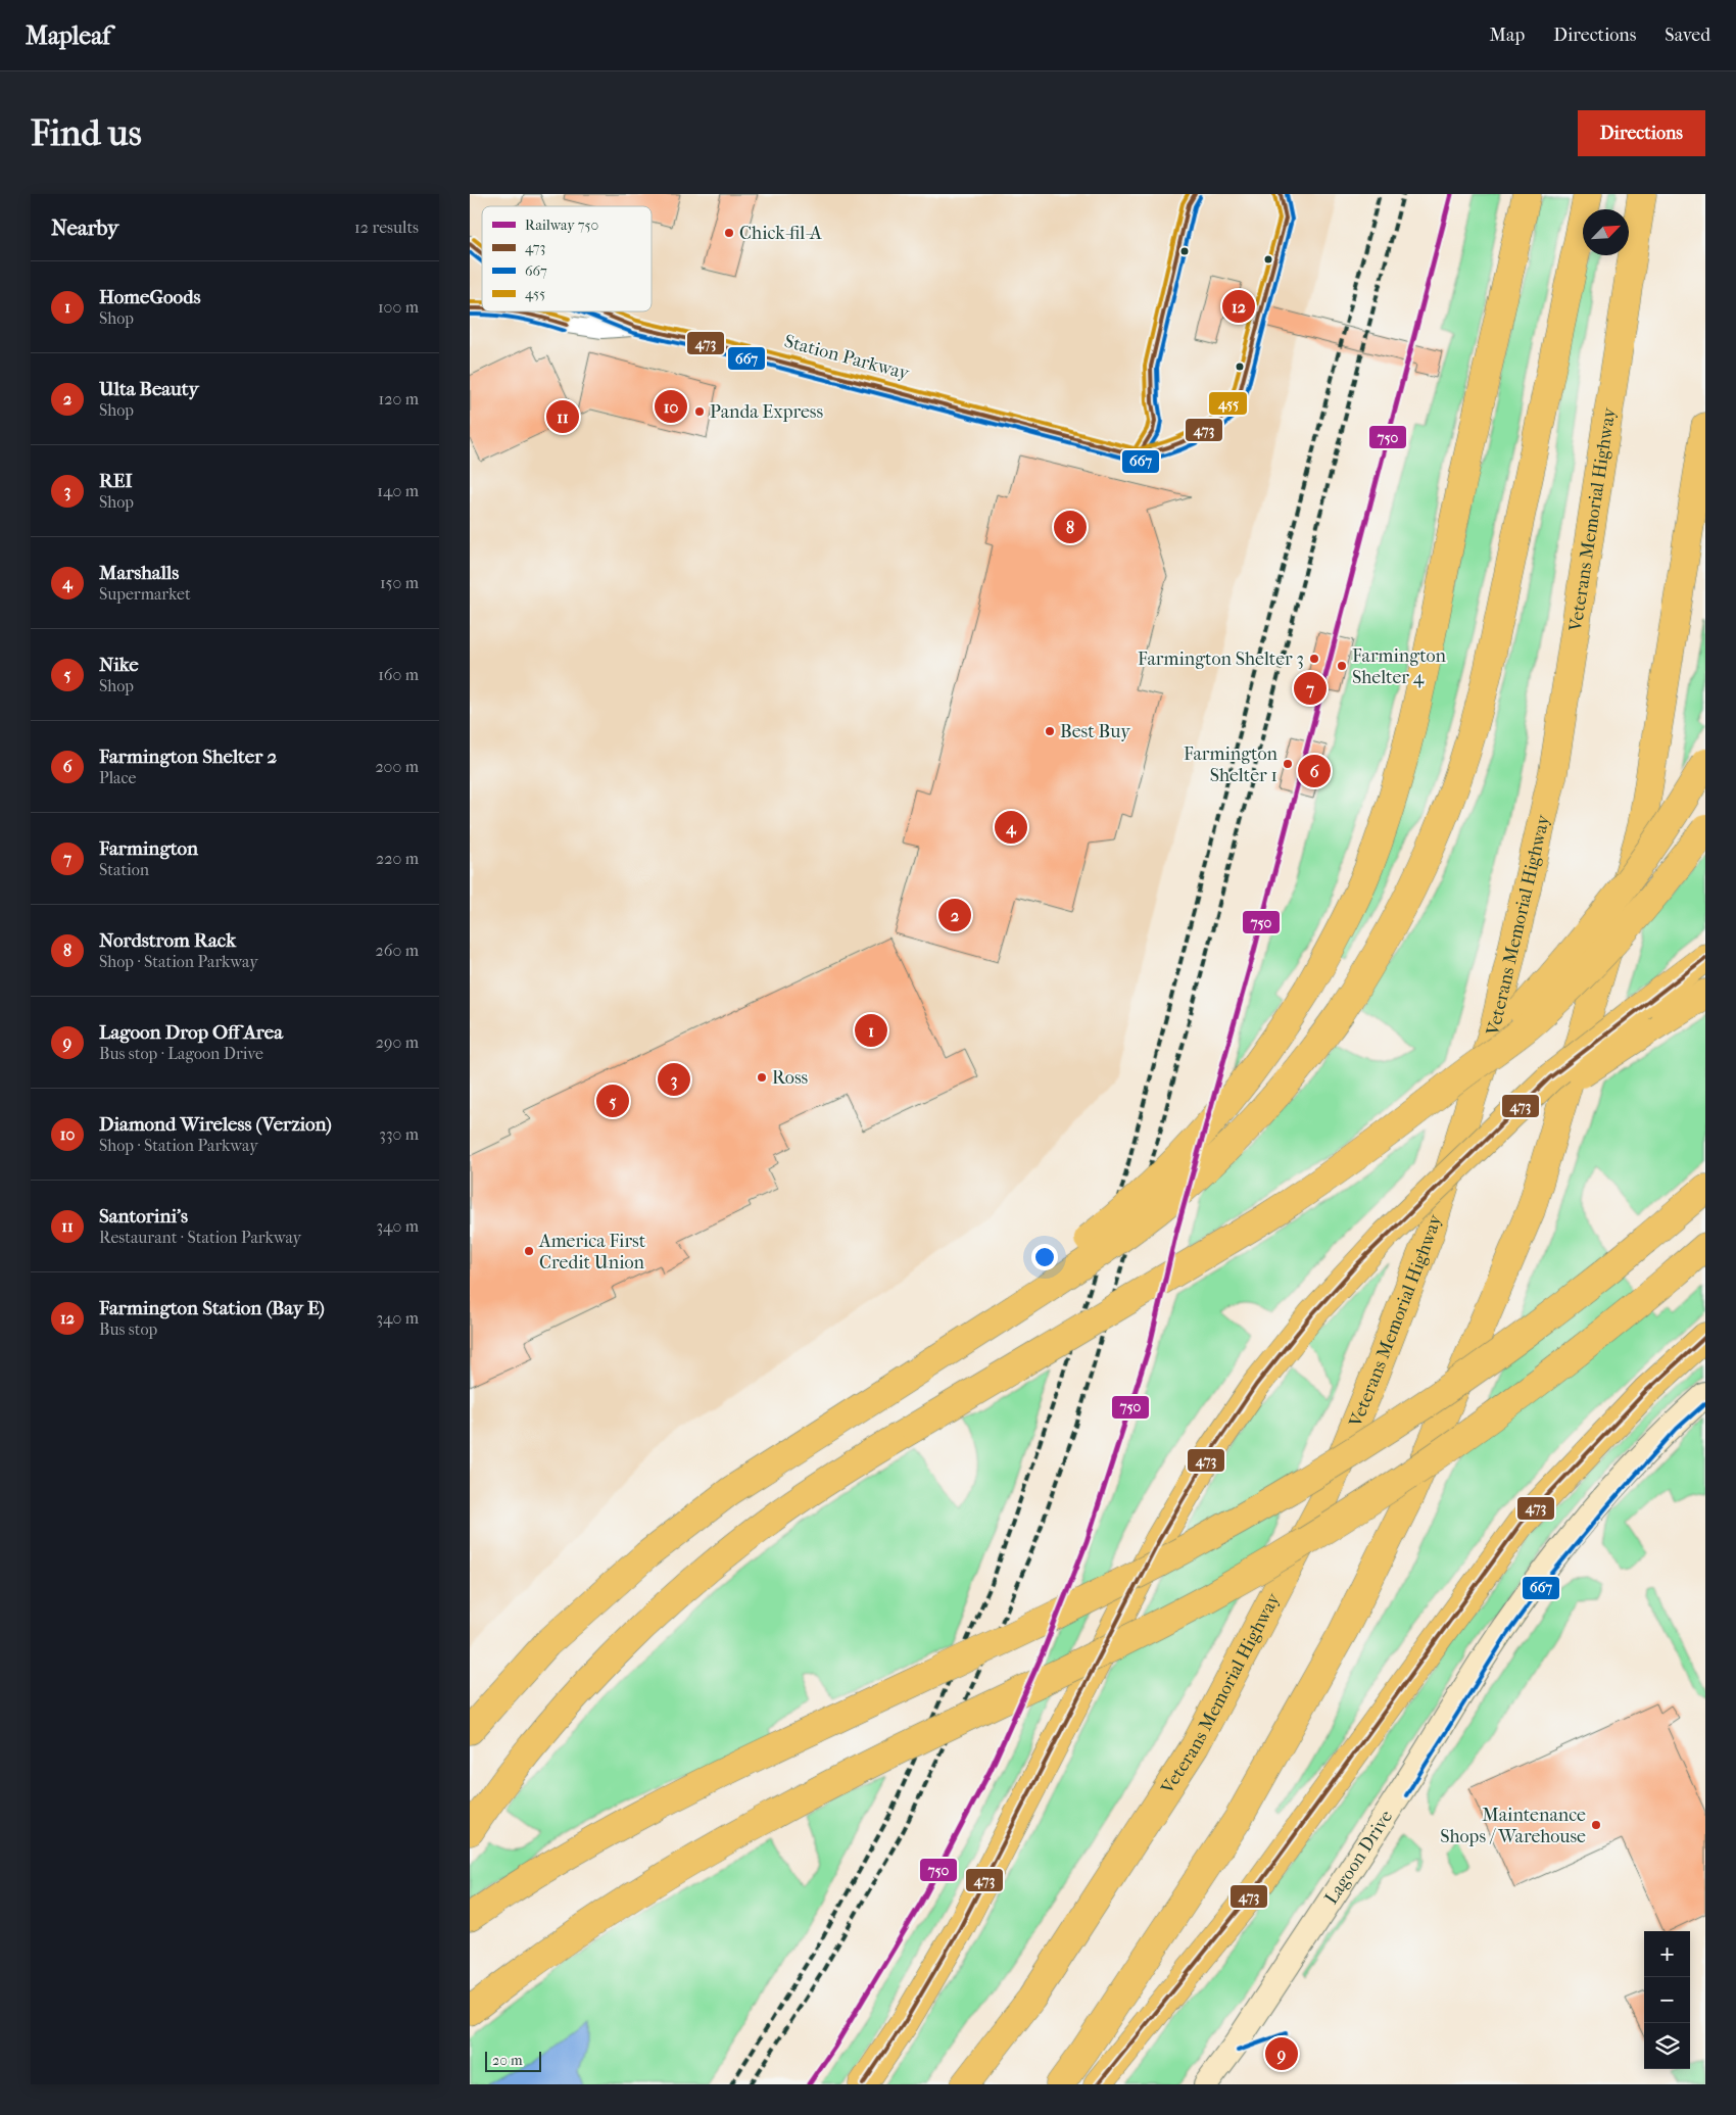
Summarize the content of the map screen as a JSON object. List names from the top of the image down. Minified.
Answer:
{"streets":{"highway":["Veterans Memorial Highway"],"street":["Station Parkway","Lagoon Drive"]},"places":["Chick-fil-A","Panda Express","Farmington Shelter 3","Farmington Shelter 4","Best Buy","Farmington Shelter 1","Ross","America First Credit Union","Maintenance Shops / Warehouse"],"lines":["rail line 750","transit line 473","transit line 667","transit line 455"],"legend":["Railway 750","473","667","455"],"scale_bar":"20 m","north":"top right","page":{"header":"Mapleaf","nav":["Map","Directions","Saved"],"buttons":"Directions","title":"Find us","heading":["Nearby","12 results"],"list":[{"mark":"1","name":"HomeGoods","note":"Shop","value":"100 m"},{"mark":"2","name":"Ulta Beauty","note":"Shop","value":"120 m"},{"mark":"3","name":"REI","note":"Shop","value":"140 m"},{"mark":"4","name":"Marshalls","note":"Supermarket","value":"150 m"},{"mark":"5","name":"Nike","note":"Shop","value":"160 m"},{"mark":"6","name":"Farmington Shelter 2","note":"Place","value":"200 m"},{"mark":"7","name":"Farmington","note":"Station","value":"220 m"},{"mark":"8","name":"Nordstrom Rack","note":"Shop · Station Parkway","value":"260 m"},{"mark":"9","name":"Lagoon Drop Off Area","note":"Bus stop · Lagoon Drive","value":"290 m"},{"mark":"10","name":"Diamond Wireless (Verzion)","note":"Shop · Station Parkway","value":"330 m"},{"mark":"11","name":"Santorini's","note":"Restaurant · Station Parkway","value":"340 m"},{"mark":"12","name":"Farmington Station (Bay E)","note":"Bus stop","value":"340 m"}],"pins":["12","10","11","8","7","6","4","2","1","3","5","9"],"map_buttons":["+","−"],"scale":"20 m"}}
